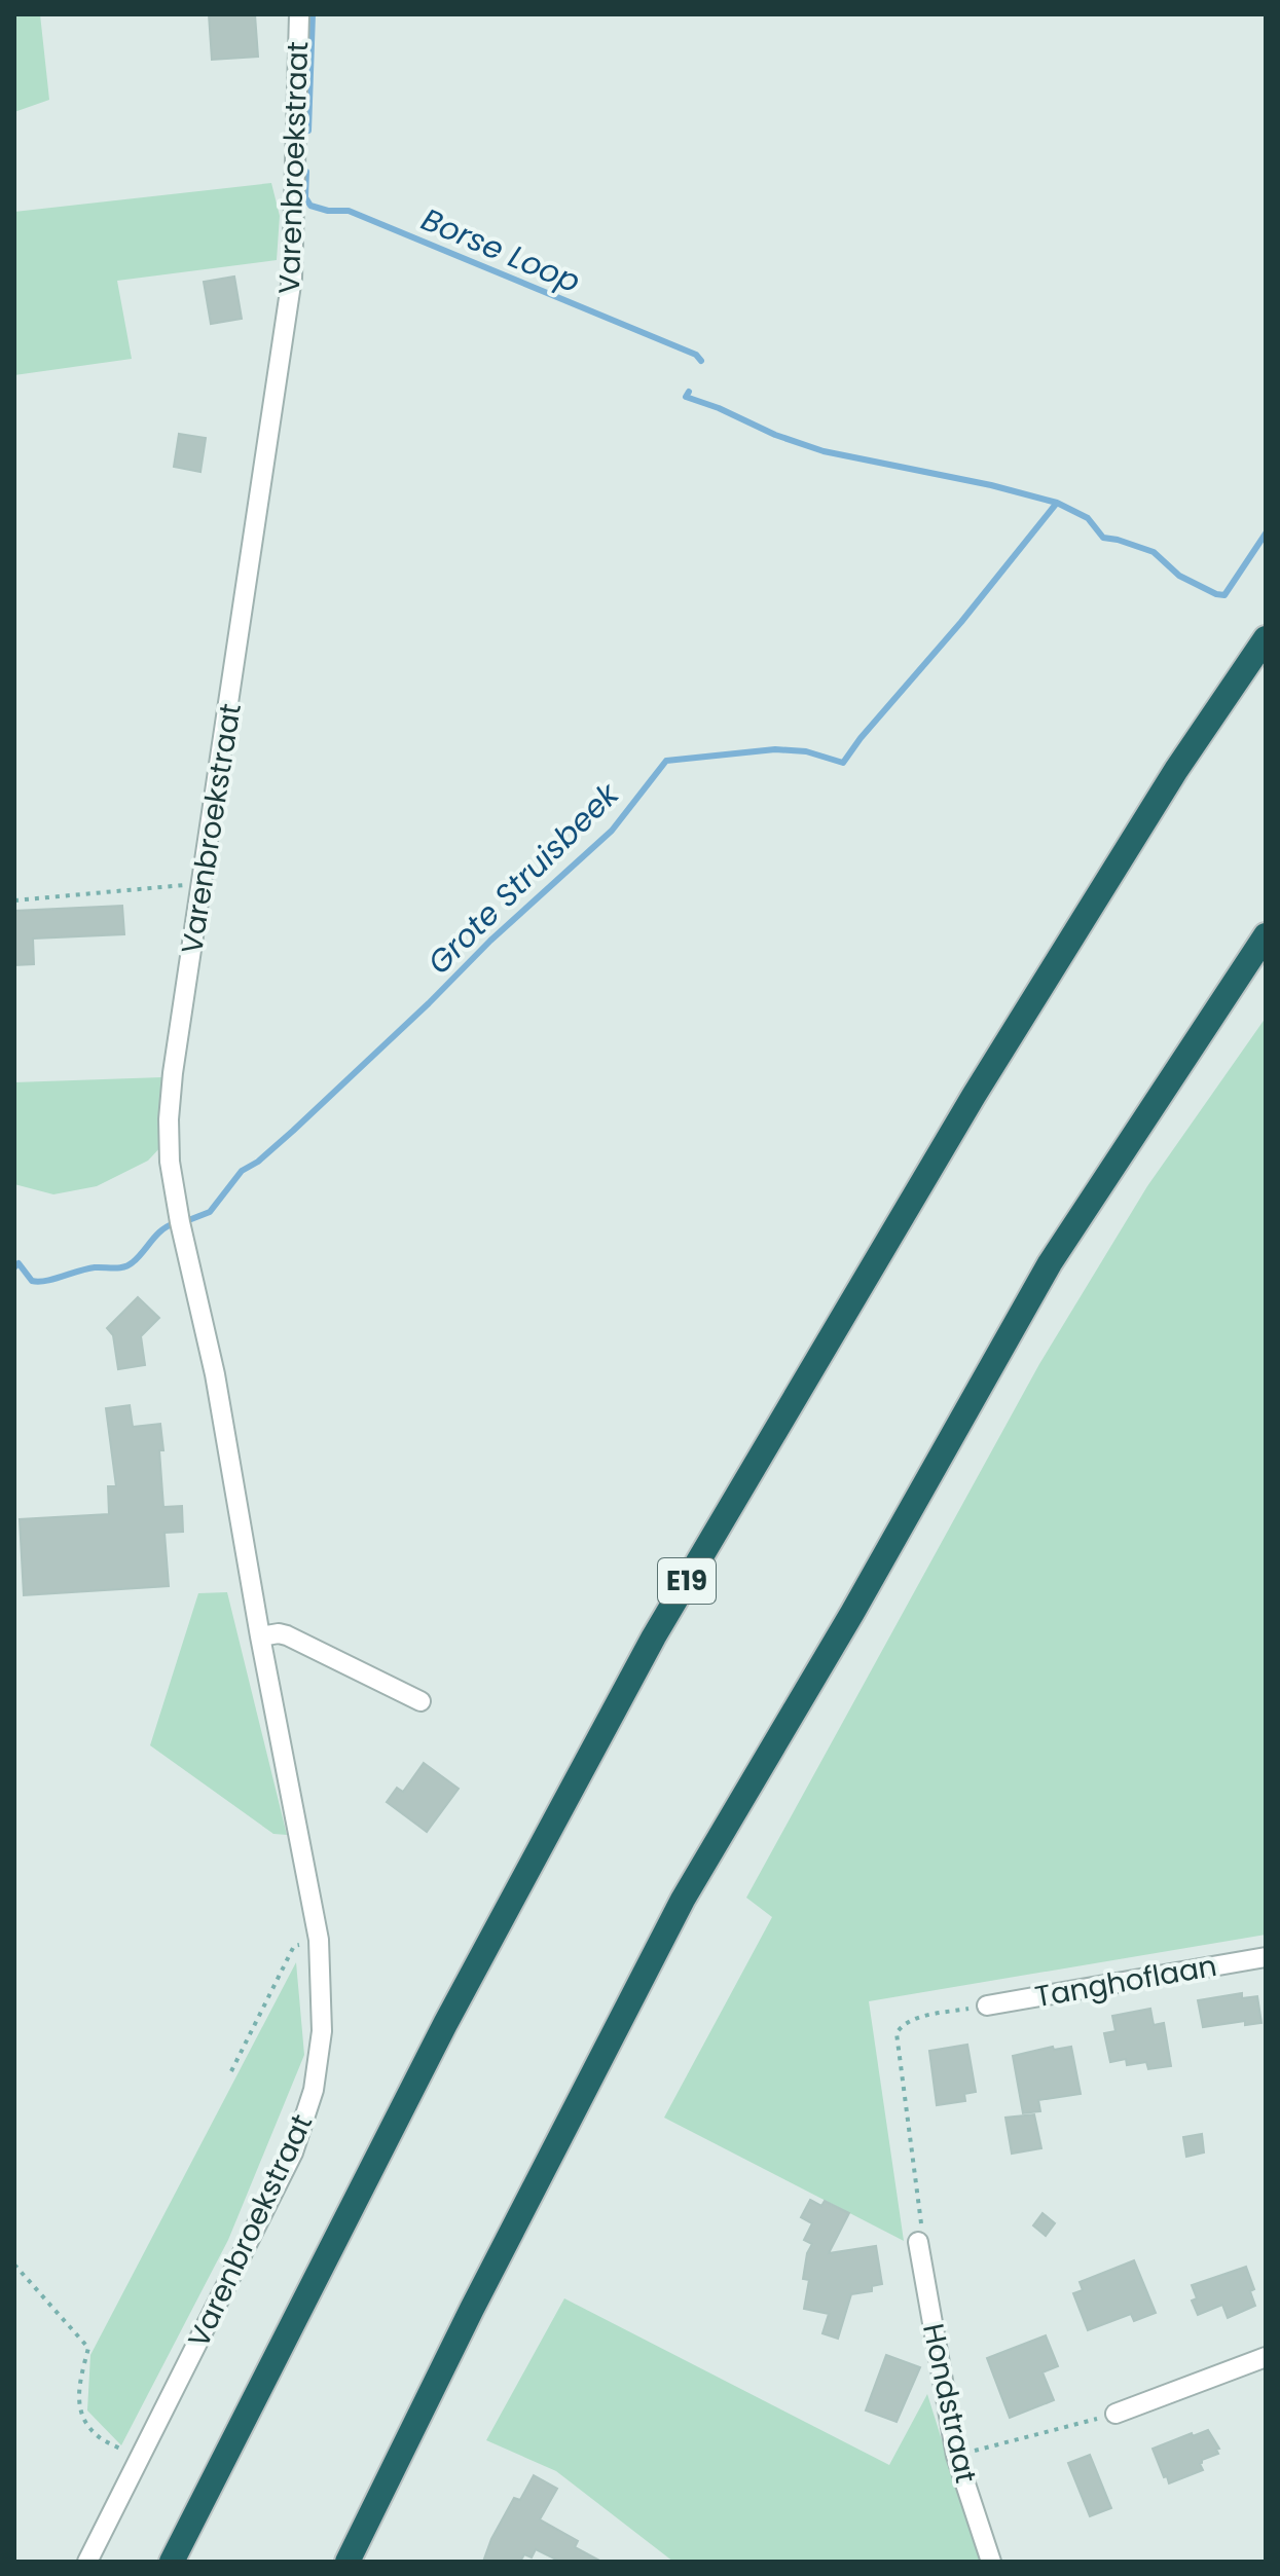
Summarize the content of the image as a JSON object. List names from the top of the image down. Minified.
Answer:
{"streets":{"highway":["E19"],"street":["Varenbroekstraat","Tanghoflaan","Hondstraat"]},"water":["Borse Loop","Grote Struisbeek"]}
